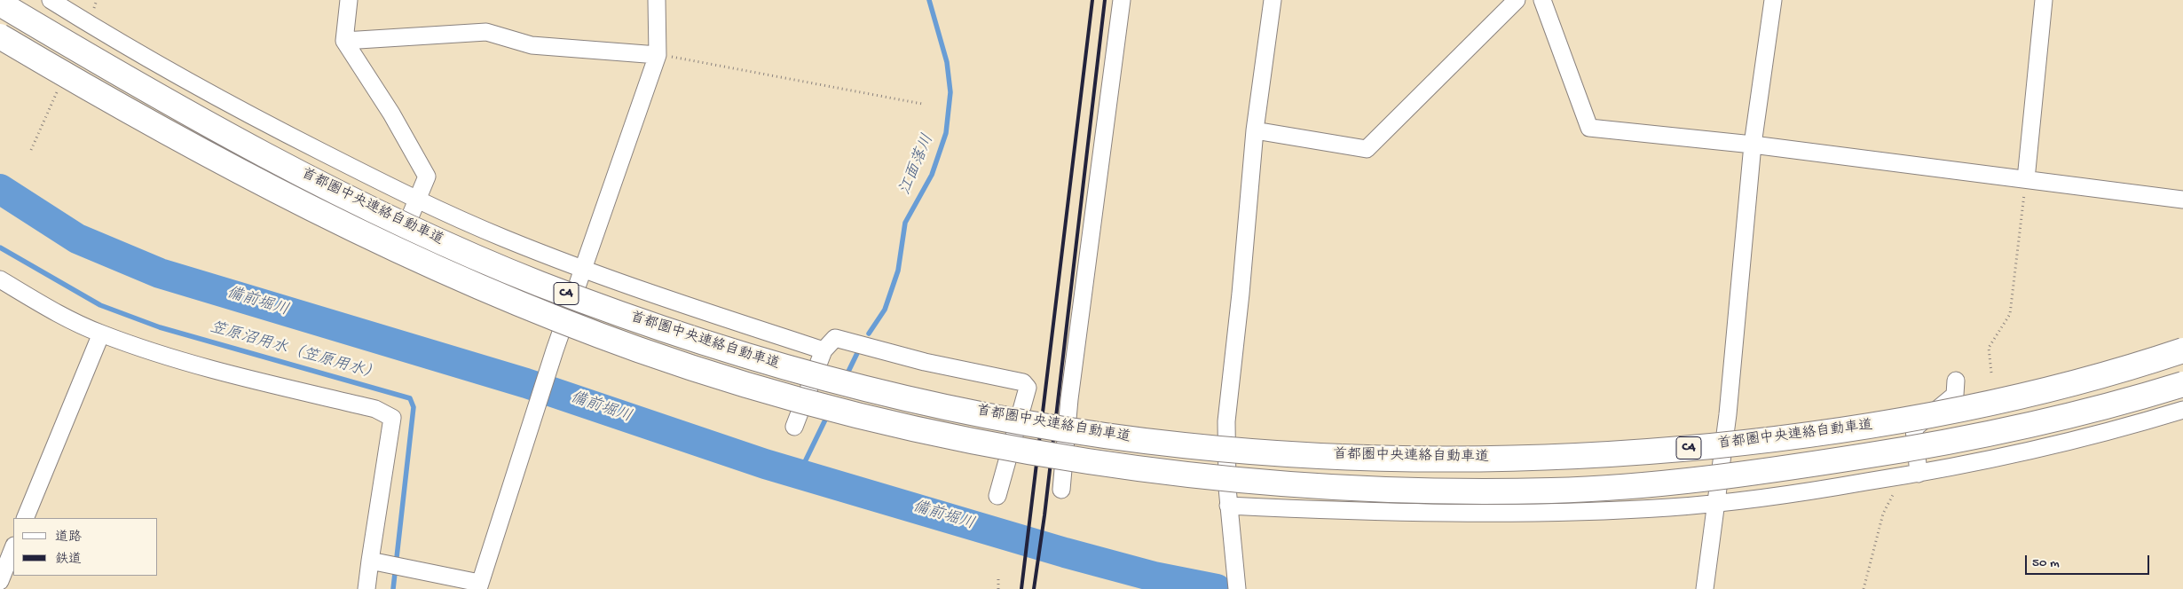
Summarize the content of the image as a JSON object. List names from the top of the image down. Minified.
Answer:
{"streets":{"highway":["首都圏中央連絡自動車道","C4"]},"water":["江面落川","備前堀川","笠原沼用水（笠原用水）"],"legend":["道路","鉄道"],"scale_bar":"50 m"}
